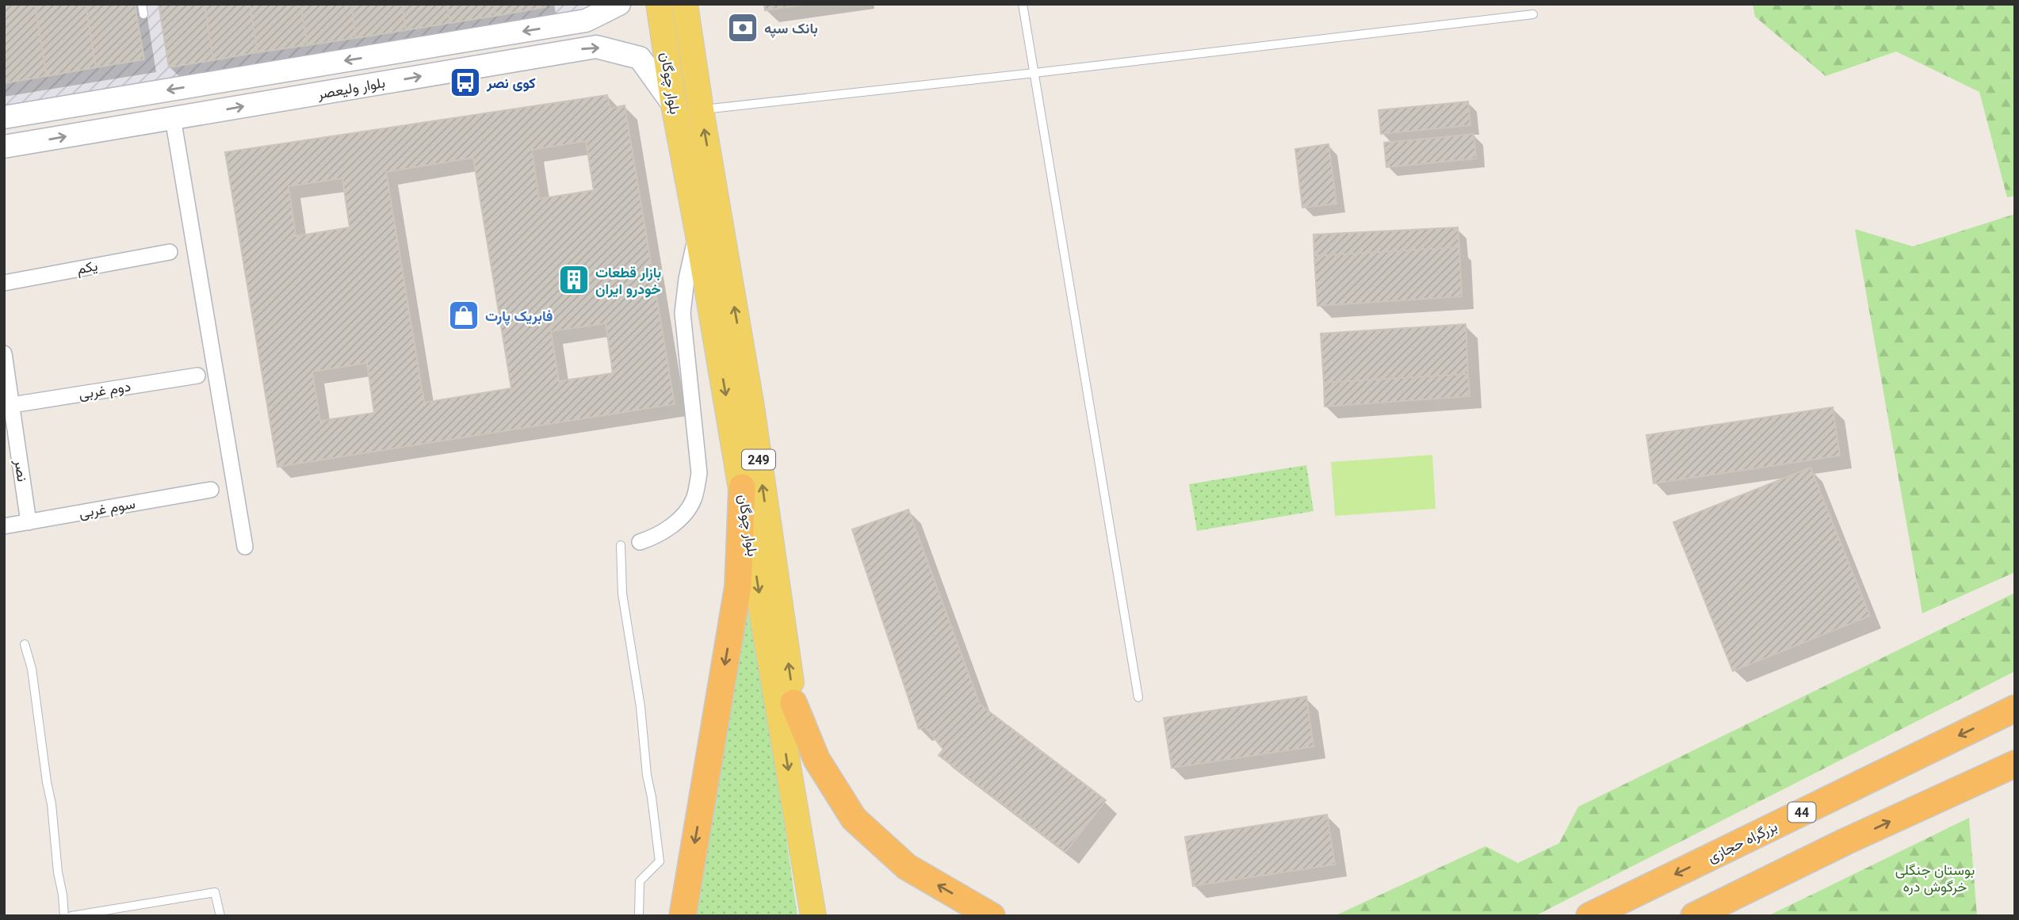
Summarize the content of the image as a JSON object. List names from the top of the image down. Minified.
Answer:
{"streets":{"highway":["44","بزرگراه حجازی"],"main road":["بلوار چوگان","بلوار ولیعصر","249"],"street":["یکم","دوم غربی","نصر","سوم غربی"]},"crossings":[["بلوار چوگان","بلوار ولیعصر"],["دوم غربی","نصر"],["نصر","سوم غربی"]],"parks":["بوستان جنگلی خرگوش دره"],"places":{"bank":["بانک سپه"],"bus stop":["کوی نصر"],"building":["بازار قطعات خودرو ایران"],"shop":["فابریک پارت"]}}
